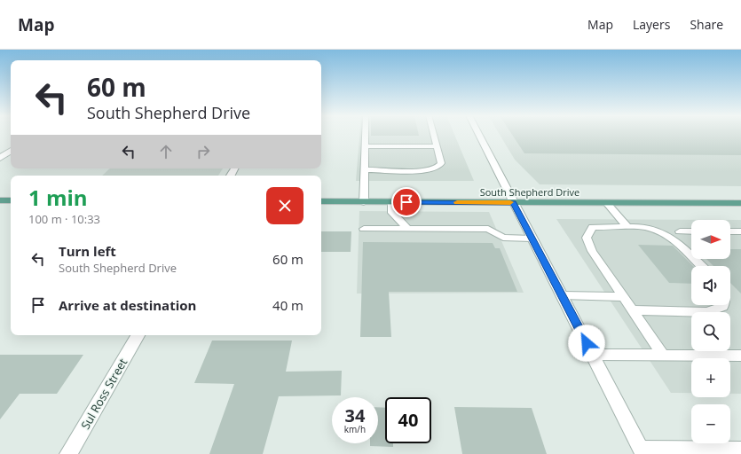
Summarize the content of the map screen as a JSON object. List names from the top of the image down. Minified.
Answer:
{"streets":{"main road":["South Shepherd Drive"],"street":["Sul Ross Street"]},"north":"right","page":{"header":"Map","nav":["Map","Layers","Share"],"turn":["60 m","South Shepherd Drive"],"heading":["1 min","100 m · 10:33"],"map_buttons":["+","−"],"list":[{"name":"Turn left","note":"South Shepherd Drive","value":"60 m"},{"name":"Arrive at destination","value":"40 m"}],"speed":"34 km/h","limit":"40"}}
